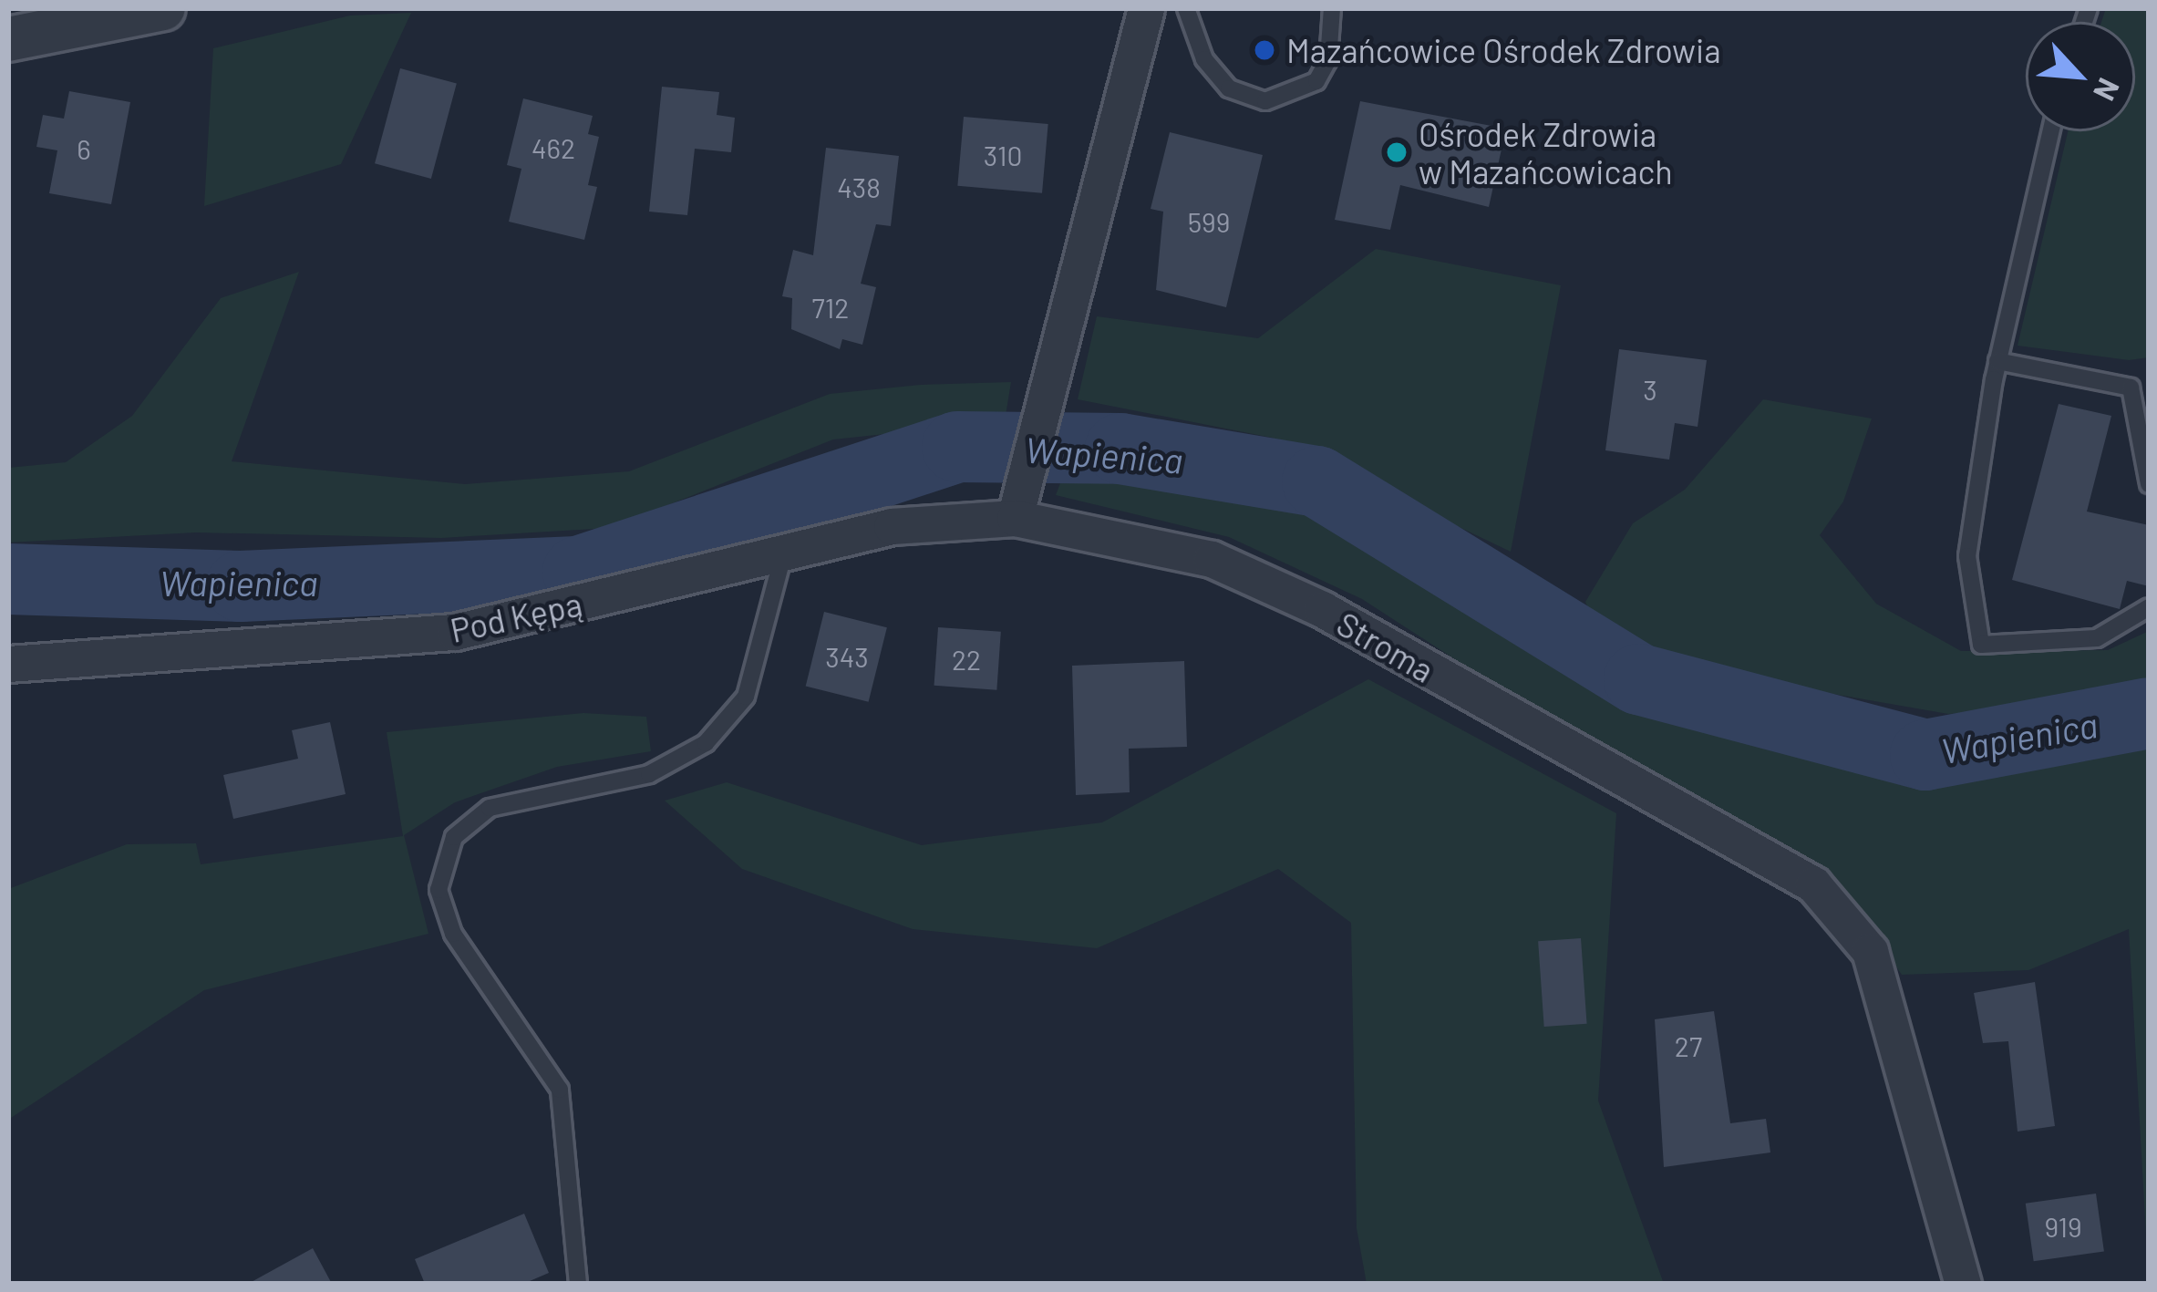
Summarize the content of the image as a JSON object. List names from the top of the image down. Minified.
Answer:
{"streets":{"street":["Pod Kępą","Stroma"]},"crossings":[["Pod Kępą","Stroma"]],"water":["Wapienica"],"places":["Mazańcowice Ośrodek Zdrowia","Ośrodek Zdrowia w Mazańcowicach"],"house_numbers":["462","6","310","438","599","712","3","343","22","27","919"],"north":"bottom right"}
